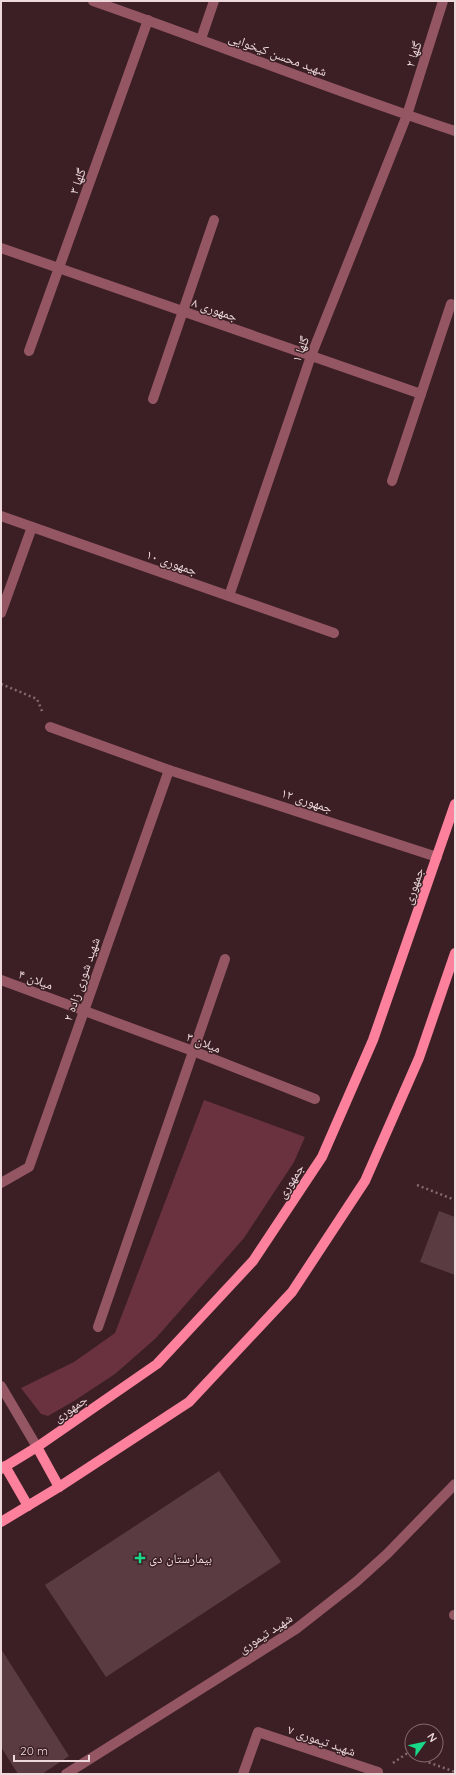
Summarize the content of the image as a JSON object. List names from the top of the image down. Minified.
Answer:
{"streets":{"main road":["جمهوری"],"street":["شهید محسن کیخوایی","گلها ۲","گلها ۳","جمهوری ۸","گلها ۱","جمهوری ۱۰","جمهوری ۱۲","میلان ۴","شهید شوری زاده ۲","میلان ۳","شهید تیموری","شهید تیموری ۷"]},"crossings":[["شهید محسن کیخوایی","گلها ۲"],["شهید محسن کیخوایی","گلها ۳"],["شهید محسن کیخوایی","گلها ۱"],["گلها ۲","گلها ۱"],["گلها ۳","جمهوری ۸"],["جمهوری ۸","گلها ۱"],["گلها ۱","جمهوری ۱۰"],["جمهوری ۱۲","جمهوری"],["جمهوری ۱۲","شهید شوری زاده ۲"],["میلان ۴","شهید شوری زاده ۲"],["میلان ۴","میلان ۳"],["شهید شوری زاده ۲","میلان ۳"]],"places":{"health":["بیمارستان دی"]},"scale_bar":"20 m","north":"top right"}
